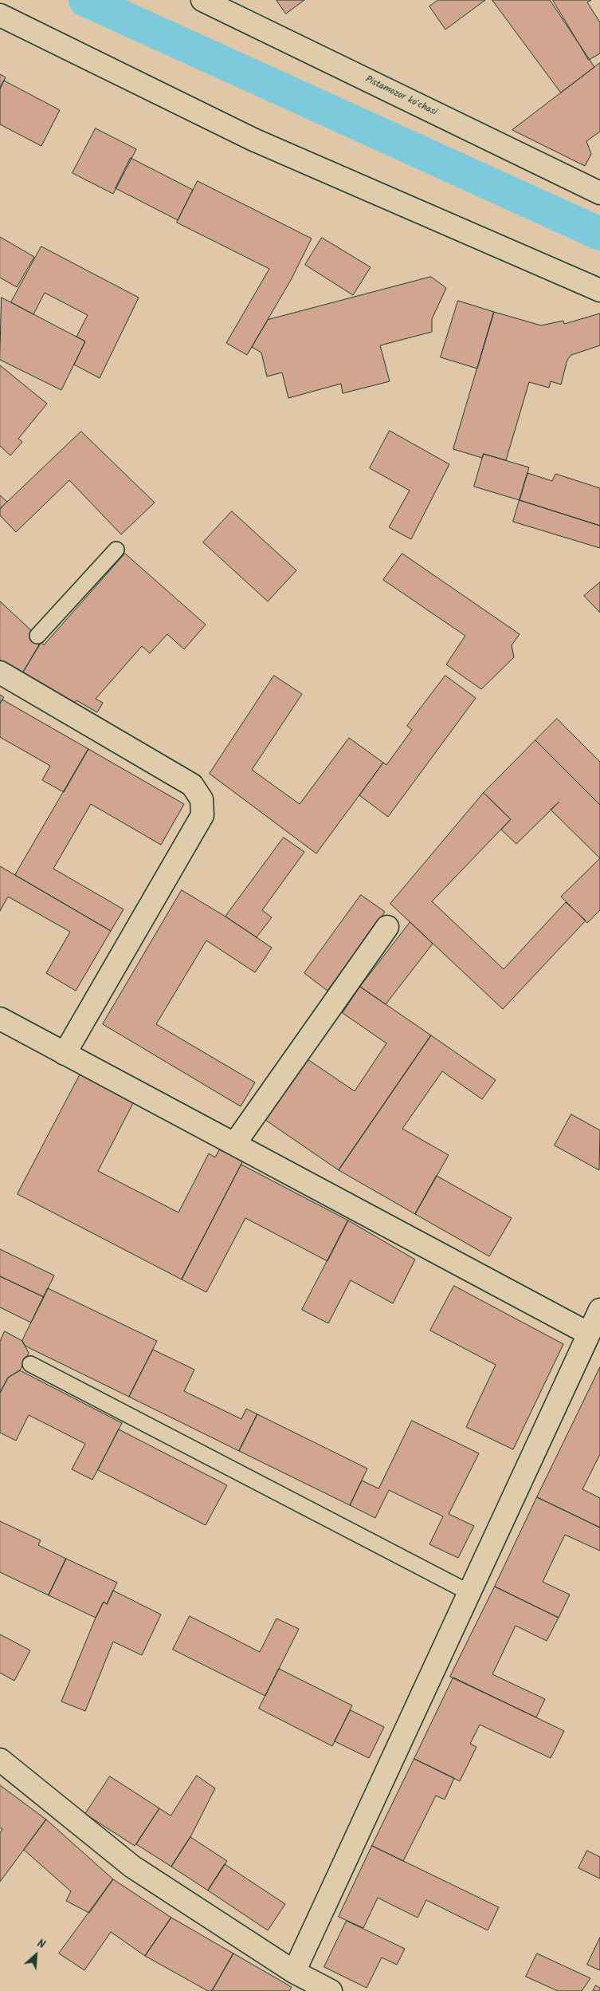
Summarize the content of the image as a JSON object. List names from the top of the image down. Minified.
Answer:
{"streets":{"street":["Pistamozor koʻchasi"]},"north":"top right"}
